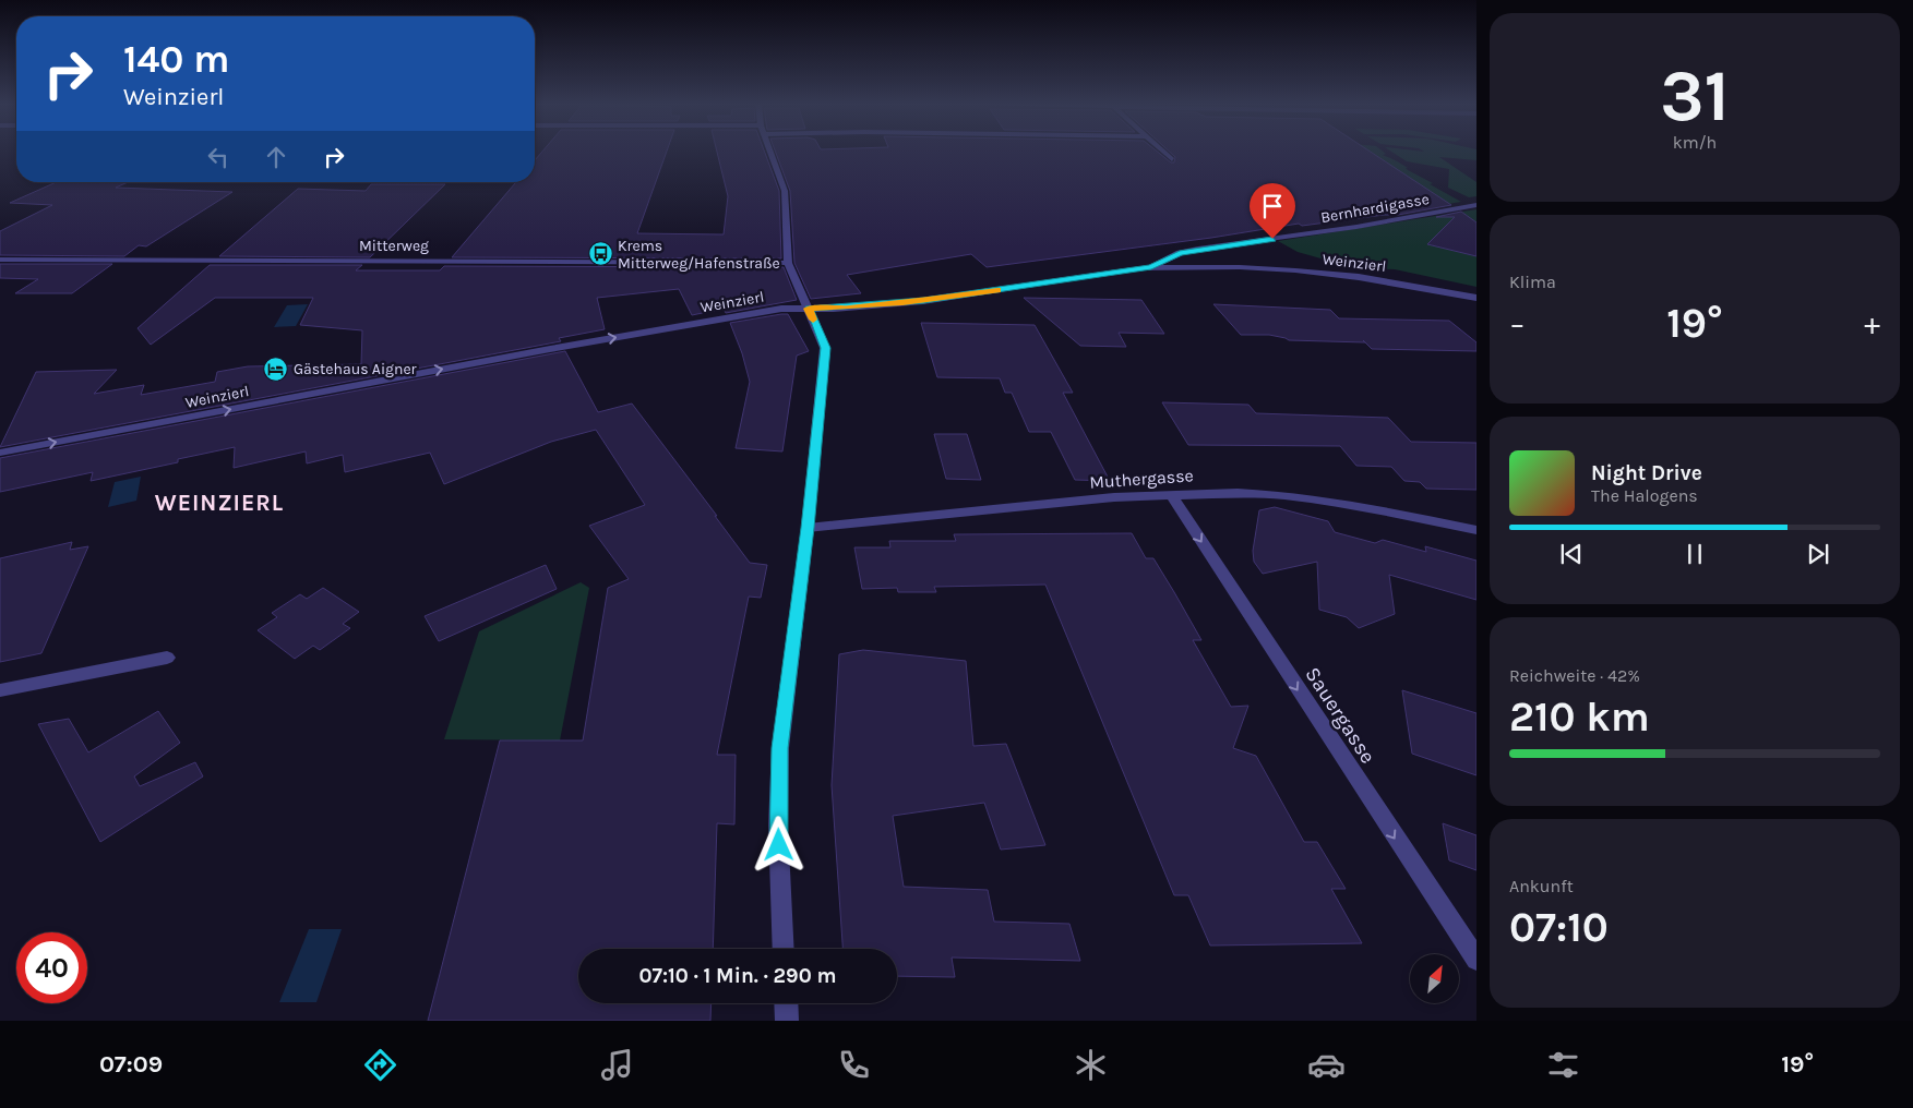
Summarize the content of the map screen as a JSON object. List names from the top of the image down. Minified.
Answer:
{"streets":{"street":["Bernhardigasse","Mitterweg","Weinzierl","Muthergasse","Sauergasse"]},"crossings":[["Bernhardigasse","Weinzierl"],["Muthergasse","Sauergasse"]],"one_way":["Weinzierl","Sauergasse"],"districts":["WEINZIERL"],"places":{"bus stop":["Krems Mitterweg/Hafenstraße"],"hotel":["Gästehaus Aigner"]},"north":"top right","page":{"tile":[["31","km/h"],"Klima",["Reichweite · 42%","210 km"],["Ankunft","07:10"]],"turn":["140 m","Weinzierl"],"heat":["−","19°","+"],"song":["Night Drive","The Halogens"],"limit":"40","trip":"07:10 · 1 Min. · 290 m","tabs":["07:09","19°"]}}
